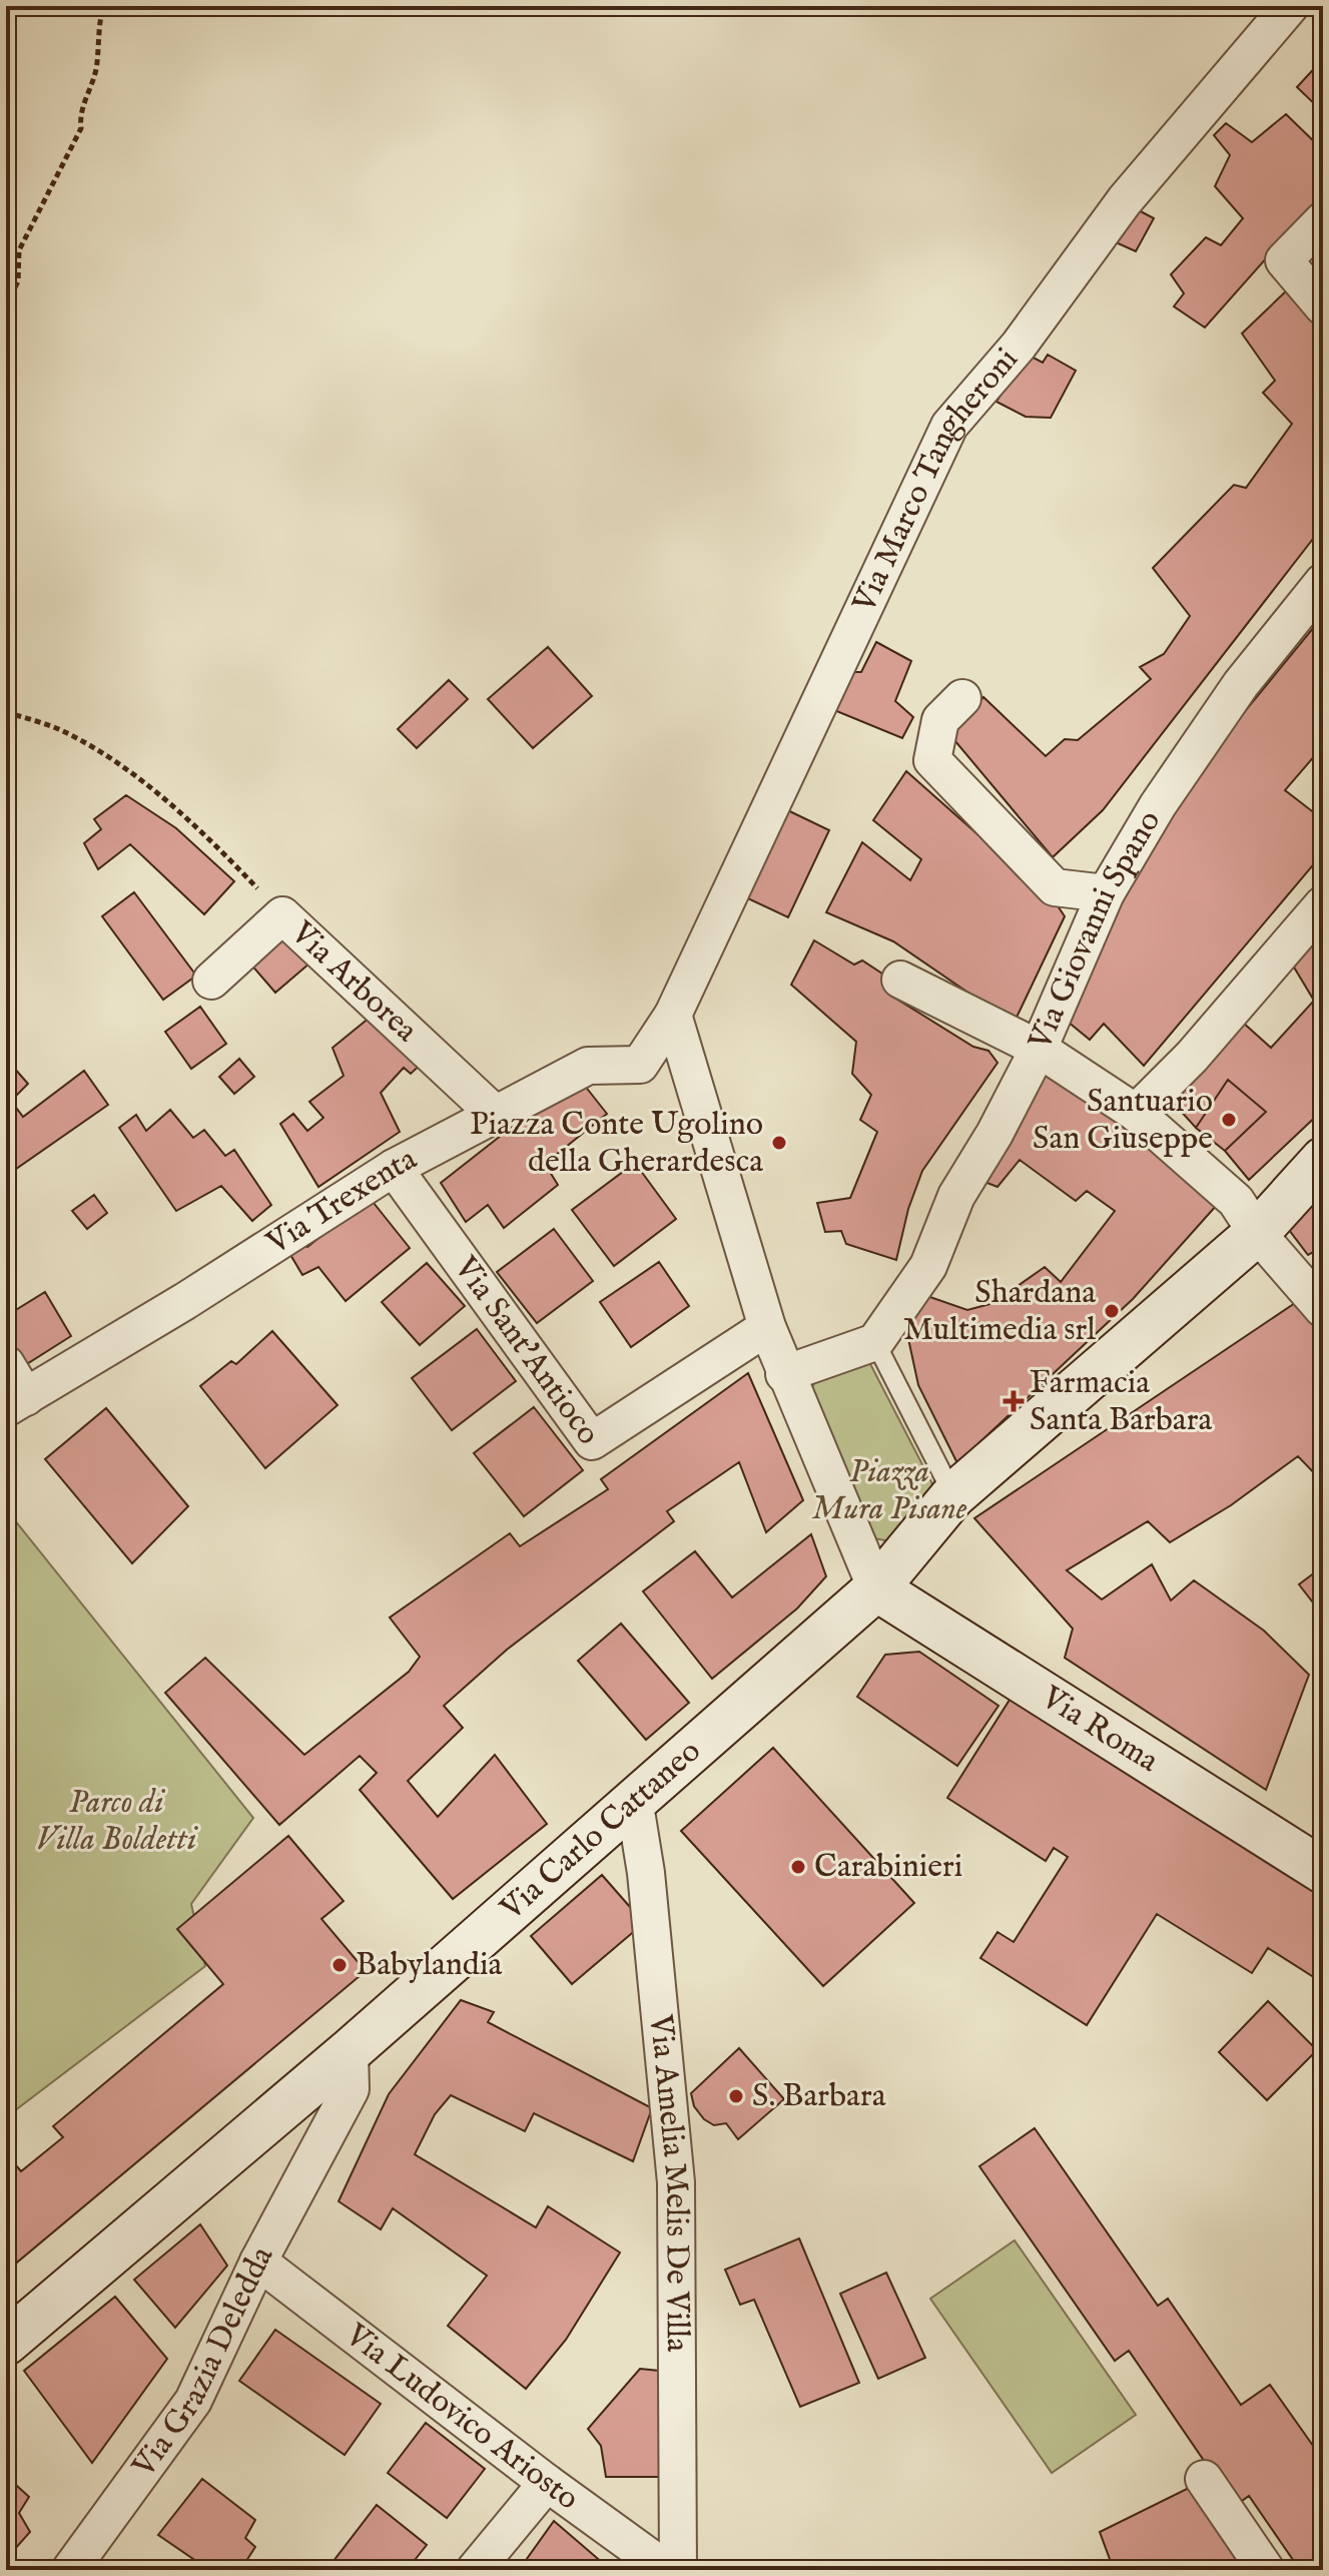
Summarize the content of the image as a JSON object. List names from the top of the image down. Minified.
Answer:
{"streets":{"main road":["Via Roma","Via Carlo Cattaneo"],"street":["Via Marco Tangheroni","Via Giovanni Spano","Via Arborea","Via Trexenta","Via Sant'Antioco","Via Amelia Melis De Villa","Via Grazia Deledda","Via Ludovico Ariosto"]},"crossings":[["Via Marco Tangheroni","Via Trexenta"],["Via Arborea","Via Trexenta"],["Via Trexenta","Via Sant'Antioco"],["Via Roma","Via Carlo Cattaneo"],["Via Carlo Cattaneo","Via Amelia Melis De Villa"],["Via Carlo Cattaneo","Via Grazia Deledda"],["Via Grazia Deledda","Via Ludovico Ariosto"]],"parks":["Piazza Mura Pisane","Parco di Villa Boldetti"],"places":{"other":["Santuario San Giuseppe","Piazza Conte Ugolino della Gherardesca","Shardana Multimedia srl","Carabinieri","Babylandia","S. Barbara"],"health":["Farmacia Santa Barbara"]}}
